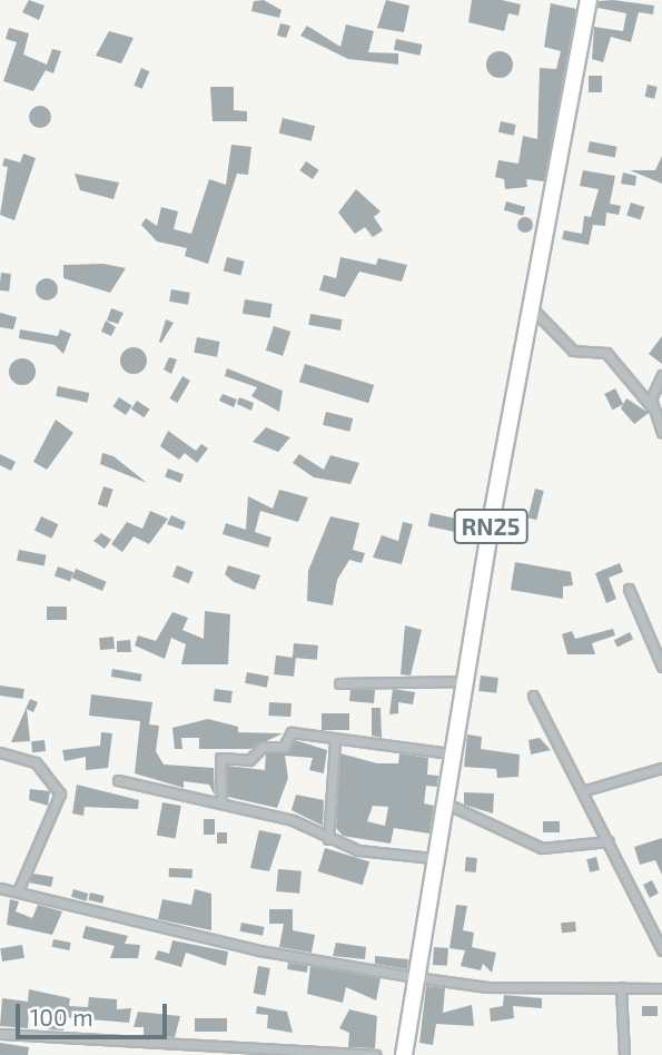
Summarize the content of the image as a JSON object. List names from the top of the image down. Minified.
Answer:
{"streets":{"main road":["RN25"]},"scale_bar":"100 m"}
